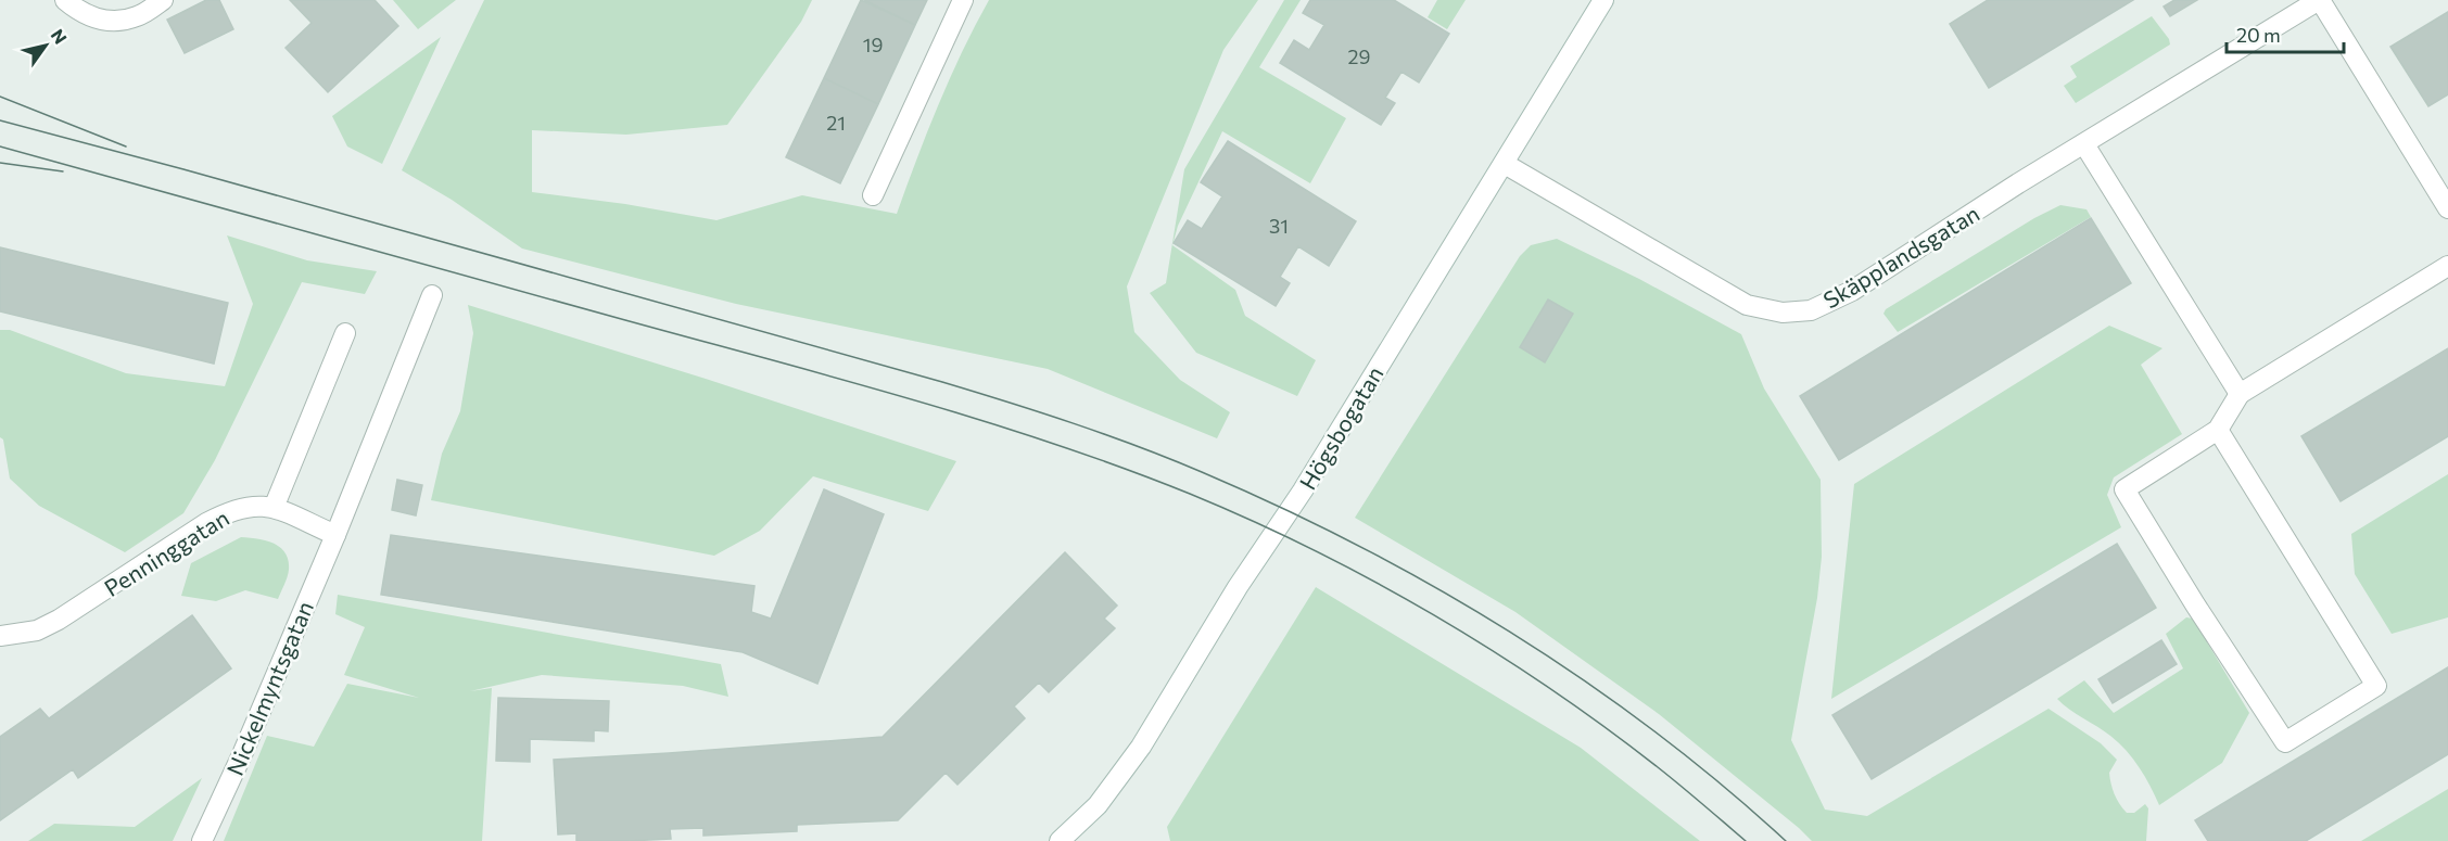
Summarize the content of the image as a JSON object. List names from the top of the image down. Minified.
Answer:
{"streets":{"street":["Skäpplandsgatan","Högsbogatan","Penninggatan","Nickelmyntsgatan"]},"crossings":[["Skäpplandsgatan","Högsbogatan"],["Penninggatan","Nickelmyntsgatan"]],"house_numbers":["19","29","21","31"],"scale_bar":"20 m","north":"top right"}
